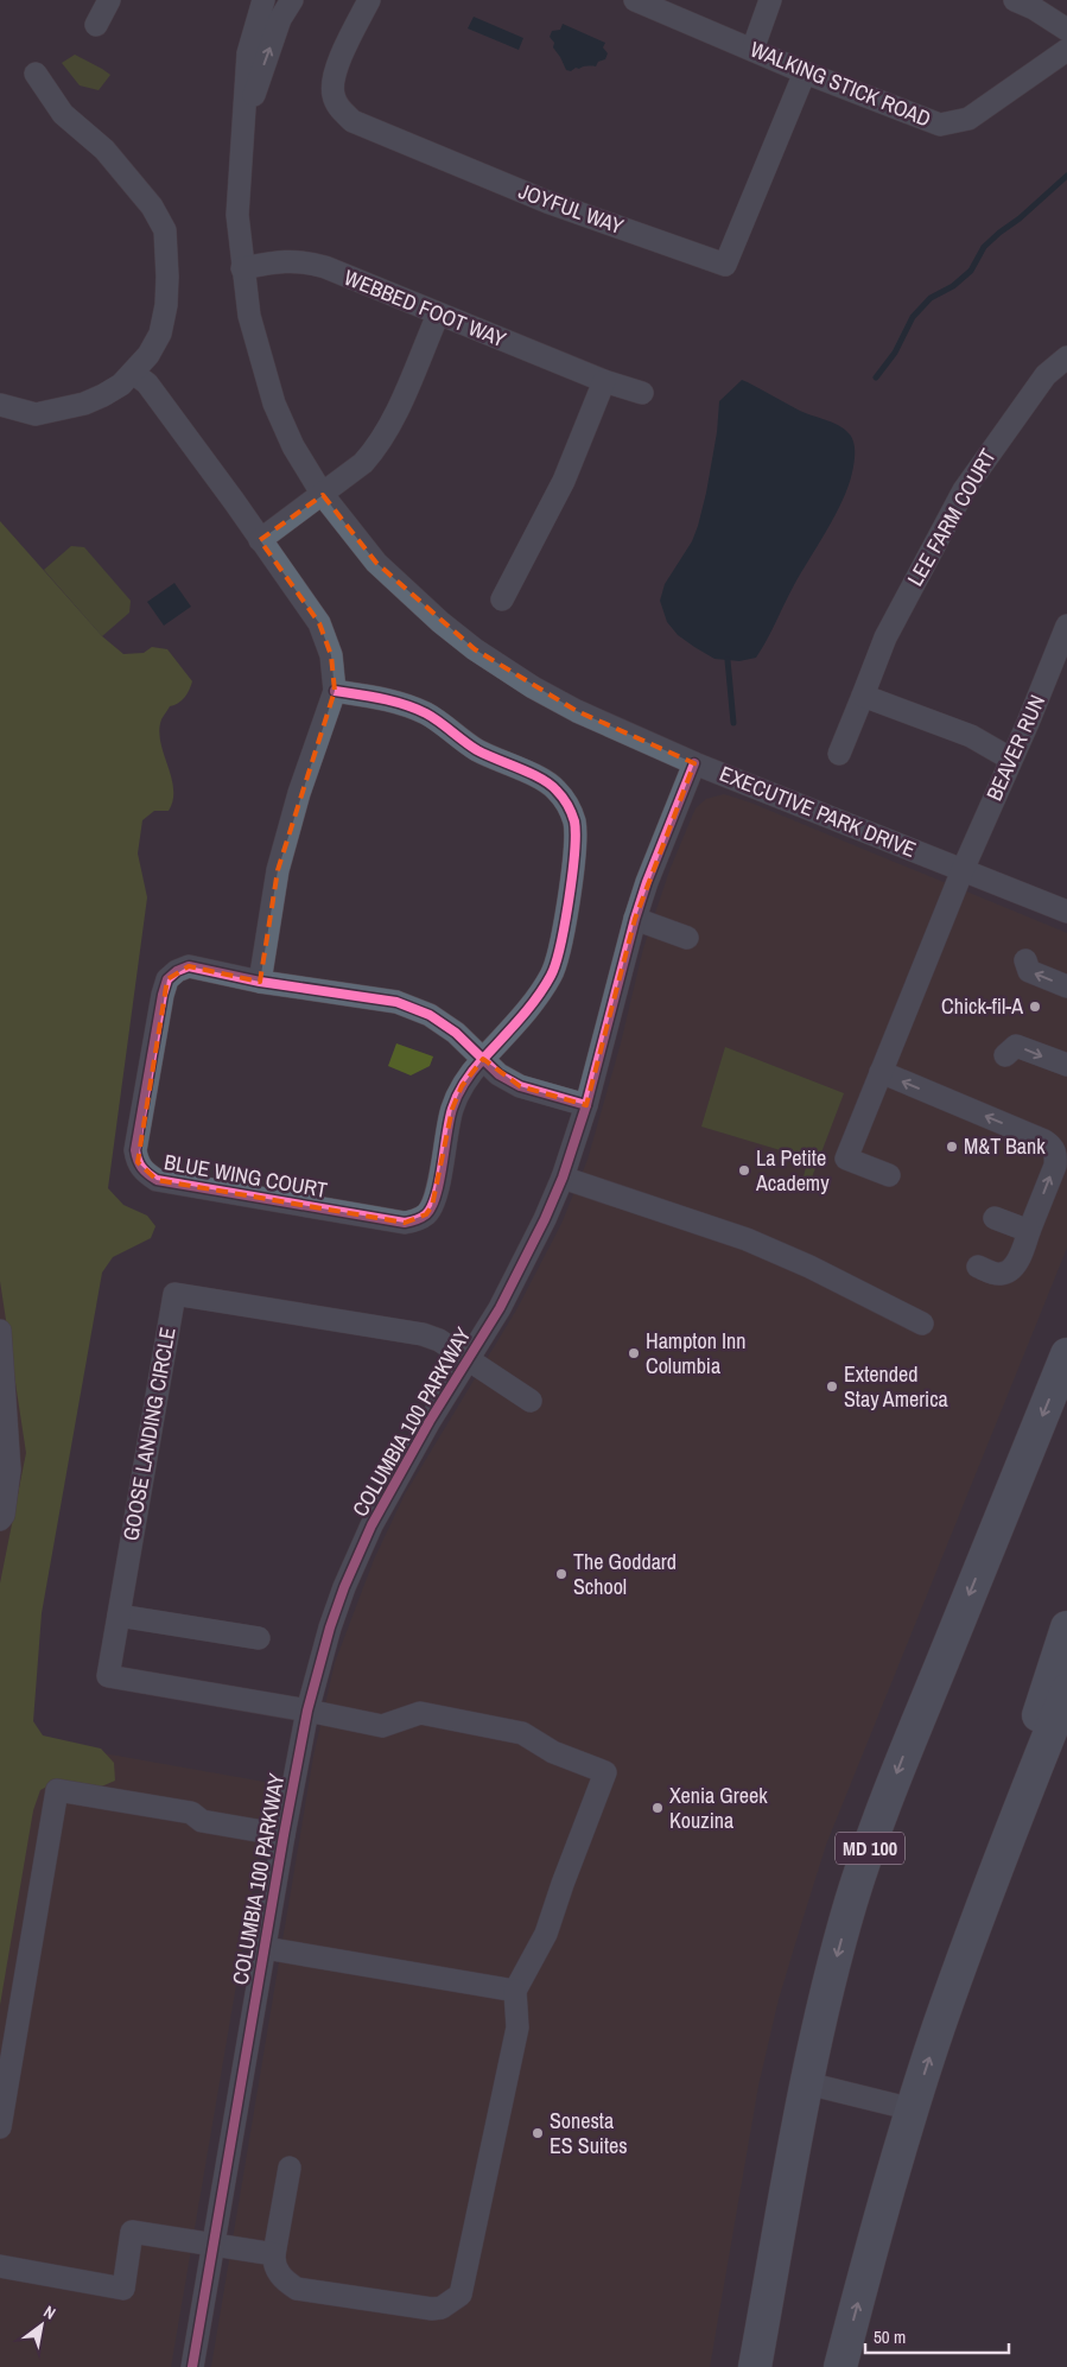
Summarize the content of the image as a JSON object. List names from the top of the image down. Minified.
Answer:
{"streets":{"highway":["MD 100"],"street":["WALKING STICK ROAD","JOYFUL WAY","WEBBED FOOT WAY","LEE FARM COURT","BEAVER RUN","EXECUTIVE PARK DRIVE","BLUE WING COURT","COLUMBIA 100 PARKWAY","GOOSE LANDING CIRCLE"]},"crossings":[["WALKING STICK ROAD","JOYFUL WAY"],["WEBBED FOOT WAY","EXECUTIVE PARK DRIVE"],["BEAVER RUN","EXECUTIVE PARK DRIVE"],["EXECUTIVE PARK DRIVE","COLUMBIA 100 PARKWAY"],["BLUE WING COURT","COLUMBIA 100 PARKWAY"],["COLUMBIA 100 PARKWAY","GOOSE LANDING CIRCLE"]],"places":["Chick-fil-A","M&T Bank","La Petite Academy","Hampton Inn Columbia","Extended Stay America","The Goddard School","Xenia Greek Kouzina","Sonesta ES Suites"],"scale_bar":"50 m","north":"top right"}
